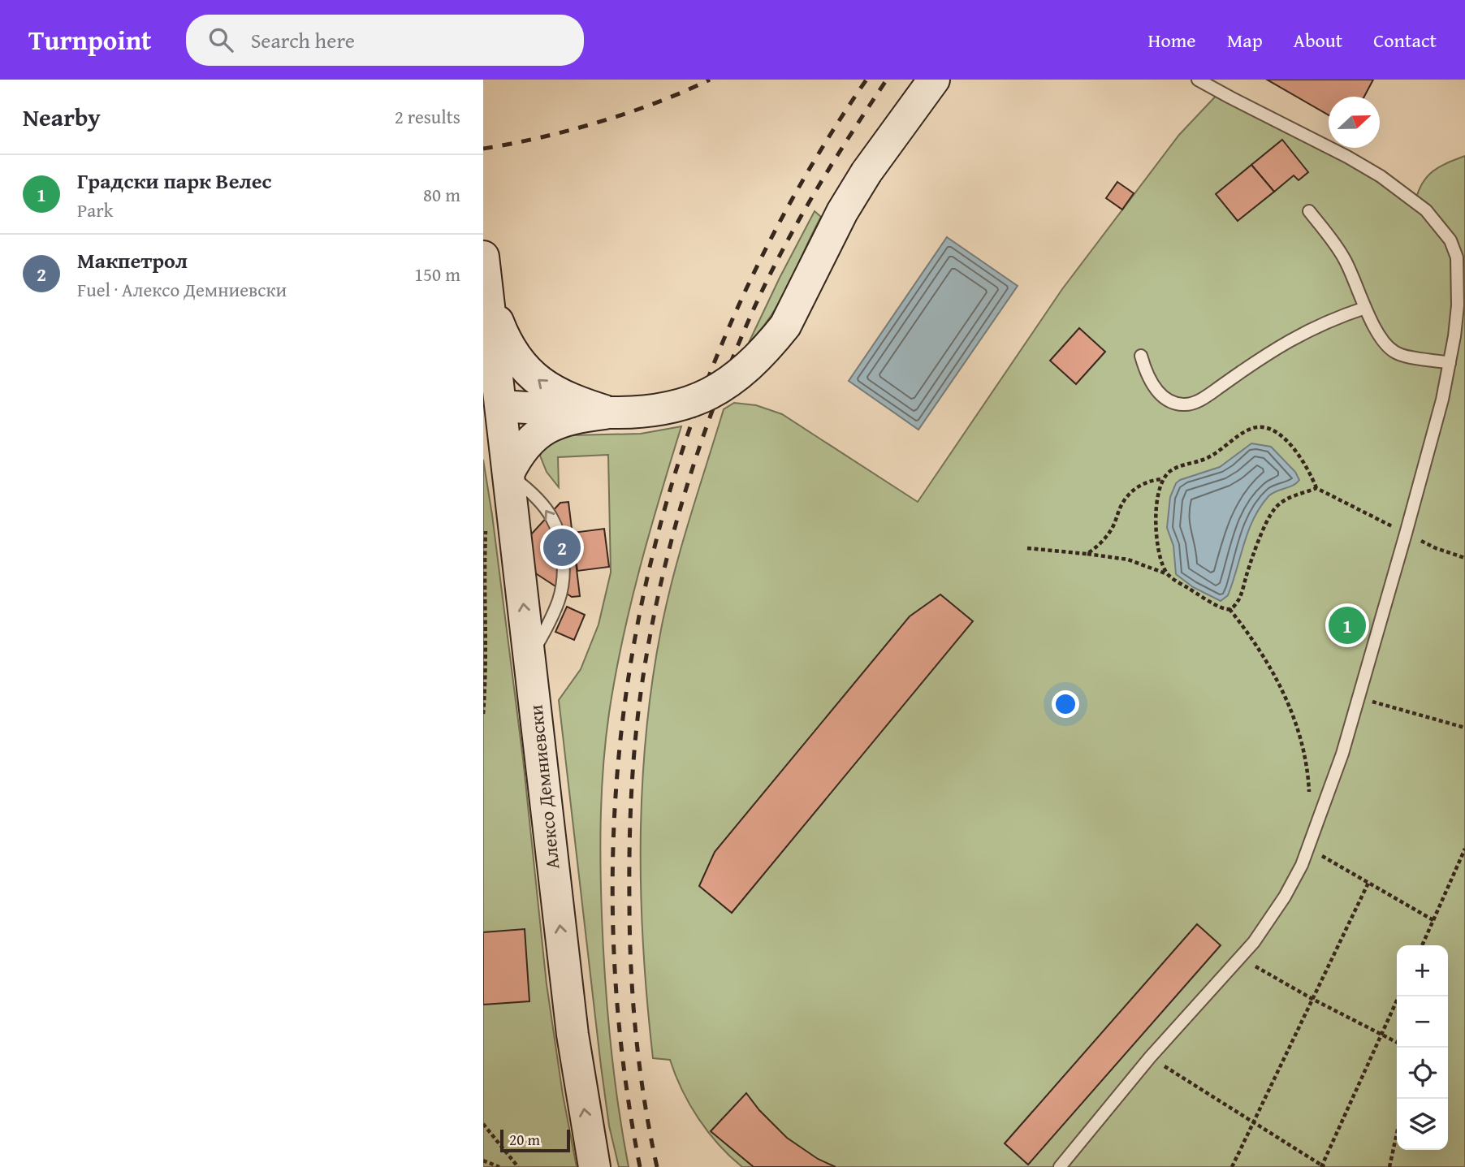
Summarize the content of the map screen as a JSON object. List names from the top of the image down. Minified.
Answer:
{"streets":{"main road":["Алексо Демниевски"]},"one_way":["Алексо Демниевски"],"scale_bar":"20 m","north":"right","page":{"header":"Turnpoint","search":"Search here","nav":["Home","Map","About","Contact"],"heading":["Nearby","2 results"],"list":[{"mark":"1","name":"Градски парк Велес","note":"Park","value":"80 m"},{"mark":"2","name":"Макпетрол","note":"Fuel · Алексо Демниевски","value":"150 m"}],"pins":["2","1"],"map_buttons":["+","−"],"scale":"20 m"}}
